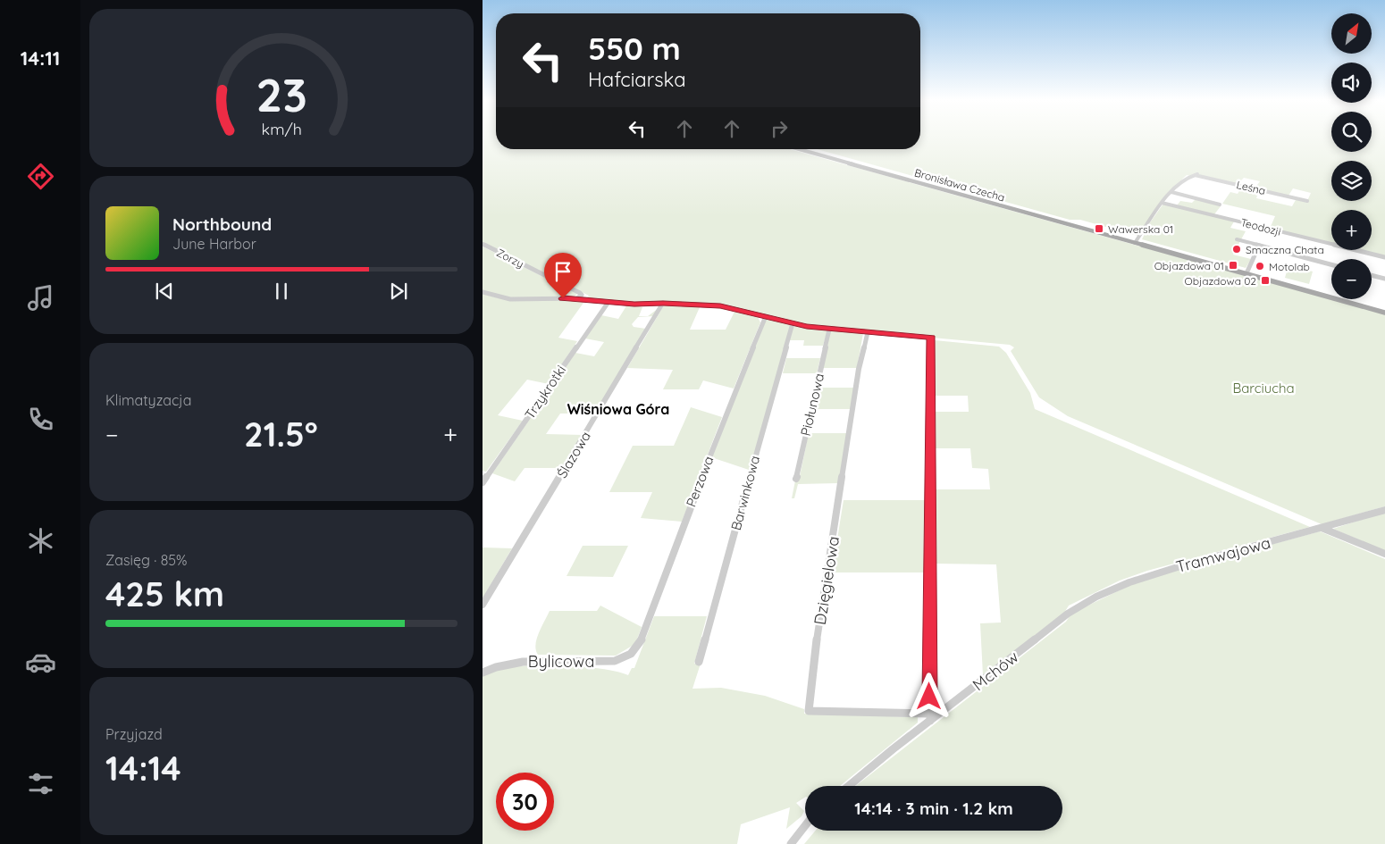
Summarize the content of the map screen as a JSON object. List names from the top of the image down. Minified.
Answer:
{"streets":{"main road":["Bronisława Czecha"],"street":["Leśna","Teodozji","Zorzy","Trzykrotki","Piołunowa","Ślazowa","Perzowa","Barwinkowa","Tramwajowa","Dzięgielowa","Bylicowa","Mchów"]},"crossings":[["Perzowa","Bylicowa"],["Tramwajowa","Mchów"],["Dzięgielowa","Mchów"]],"districts":["Wiśniowa Góra"],"parks":["Barciucha"],"places":{"transit":["Wawerska 01","Objazdowa 01","Objazdowa 02"],"other":["Smaczna Chata","Motolab"]},"north":"top right","page":{"tabs":"14:11","map_buttons":["+","−"],"turn":["550 m","Hafciarska"],"song":["Northbound","June Harbor"],"tile":["Klimatyzacja",["Zasięg · 85%","425 km"],["Przyjazd","14:14"]],"heat":["−","21.5°","+"],"limit":"30","trip":"14:14 · 3 min · 1.2 km","gauge":["23","km/h"]}}
